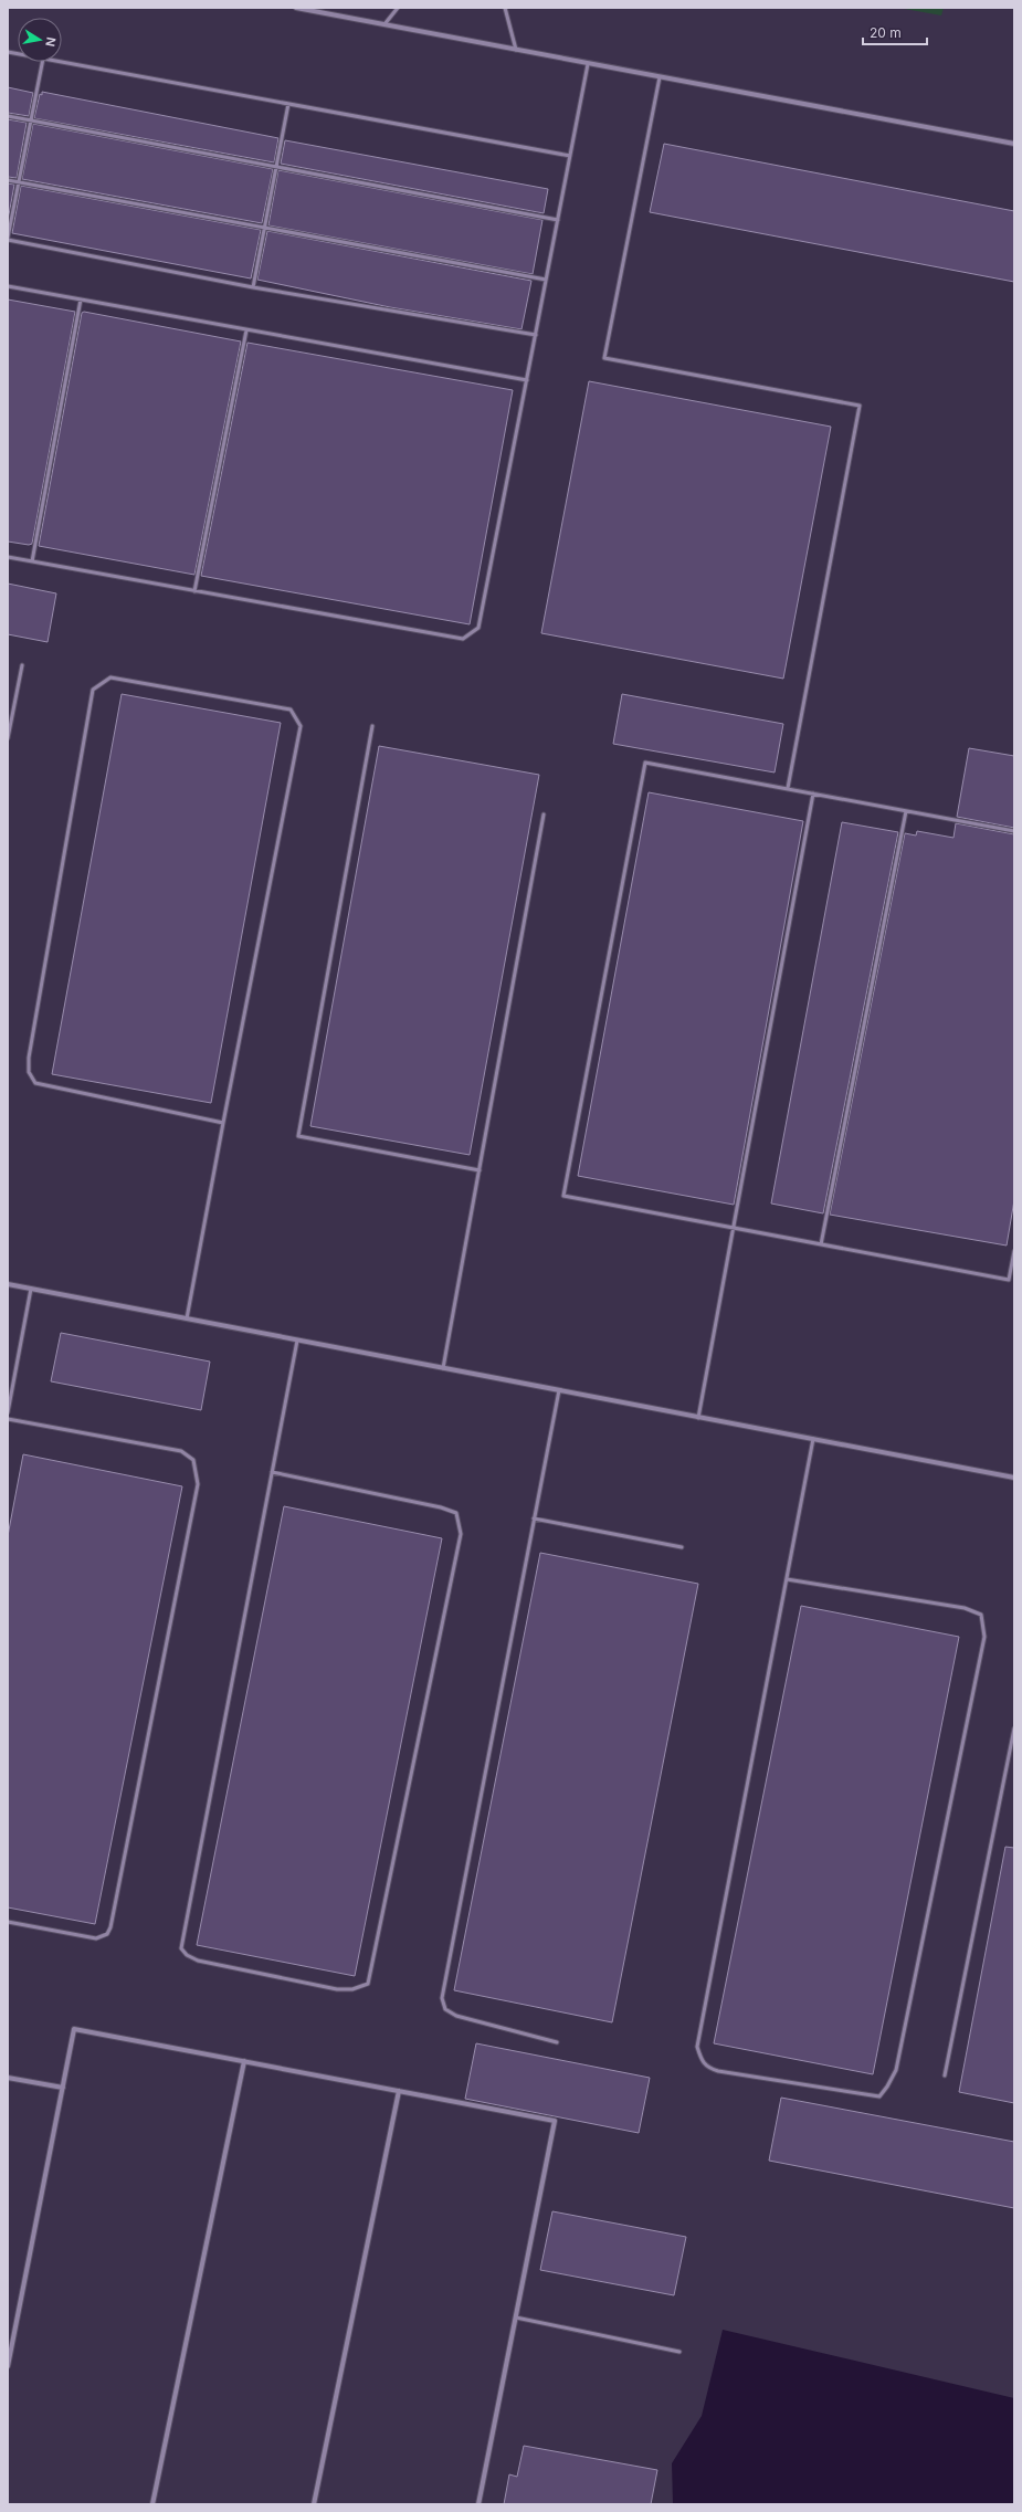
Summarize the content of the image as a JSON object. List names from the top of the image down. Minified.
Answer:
{"scale_bar":"20 m","north":"right"}
